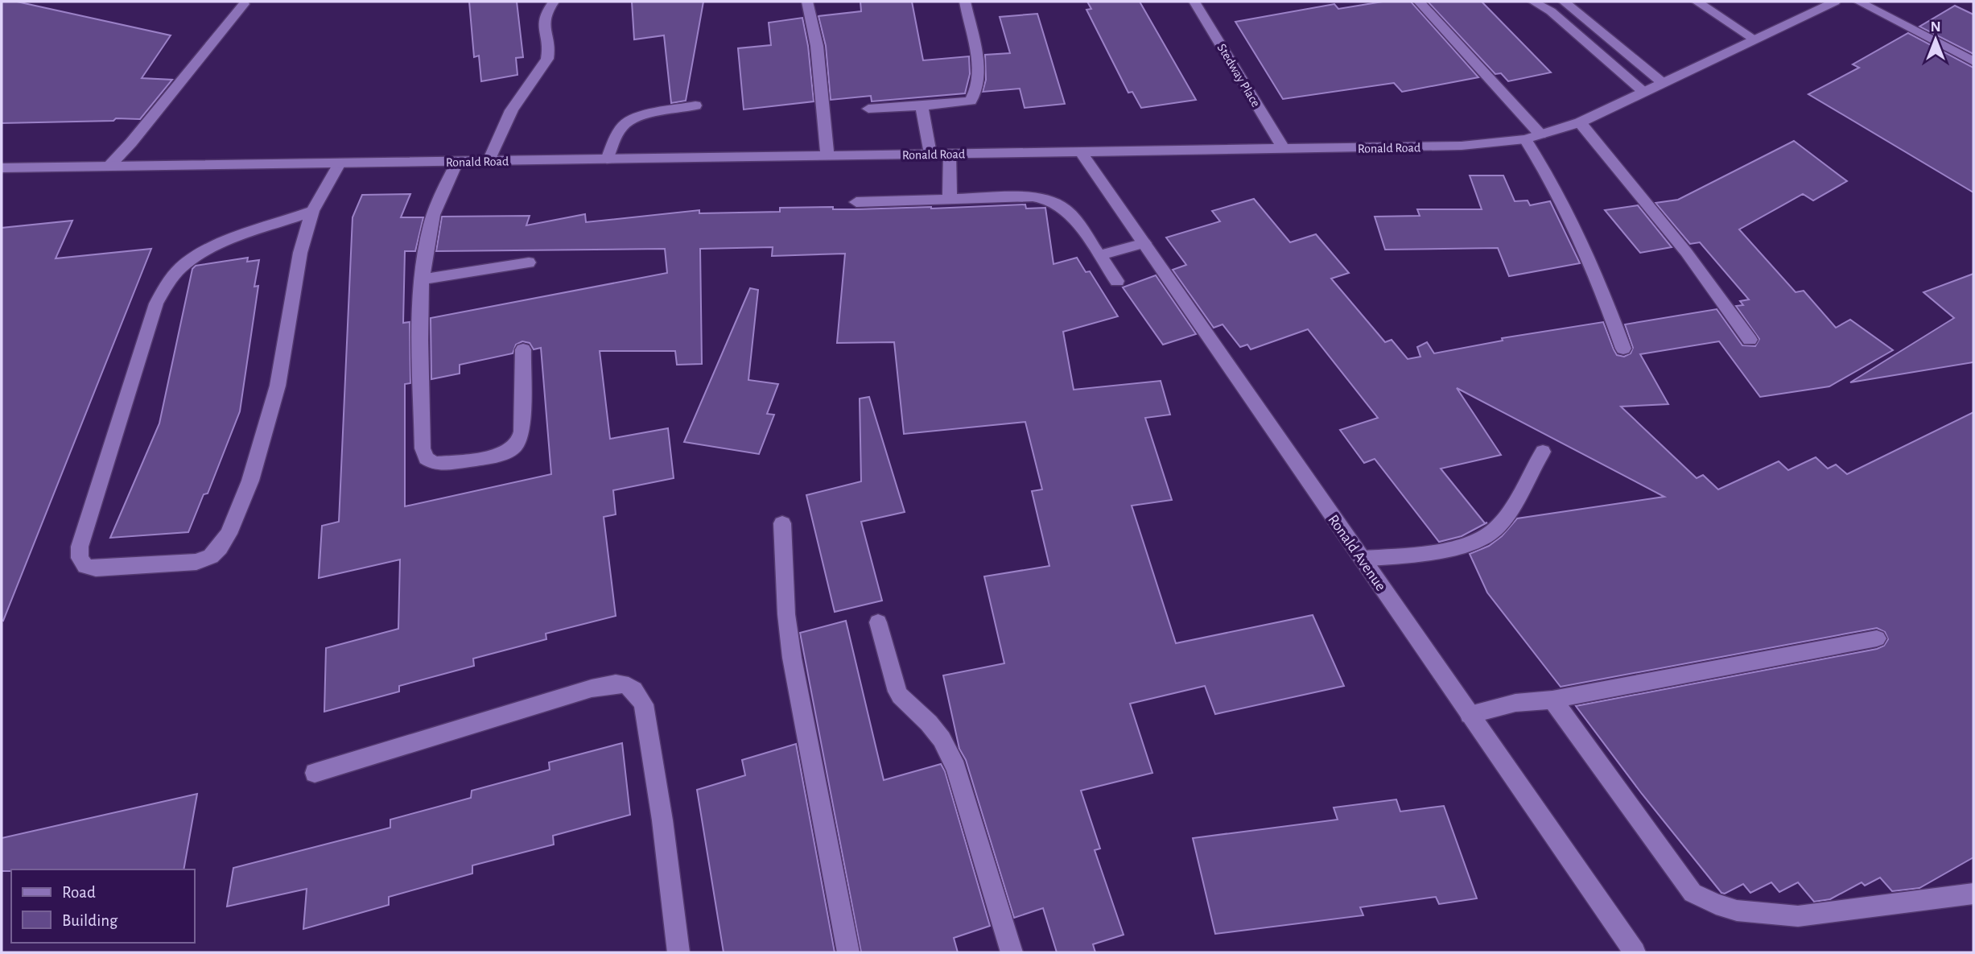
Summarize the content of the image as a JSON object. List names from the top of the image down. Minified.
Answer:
{"streets":{"street":["Stedway Place","Ronald Road","Ronald Avenue"]},"crossings":[["Stedway Place","Ronald Road"],["Ronald Road","Ronald Avenue"]],"legend":["Road","Building"],"north":"top"}
